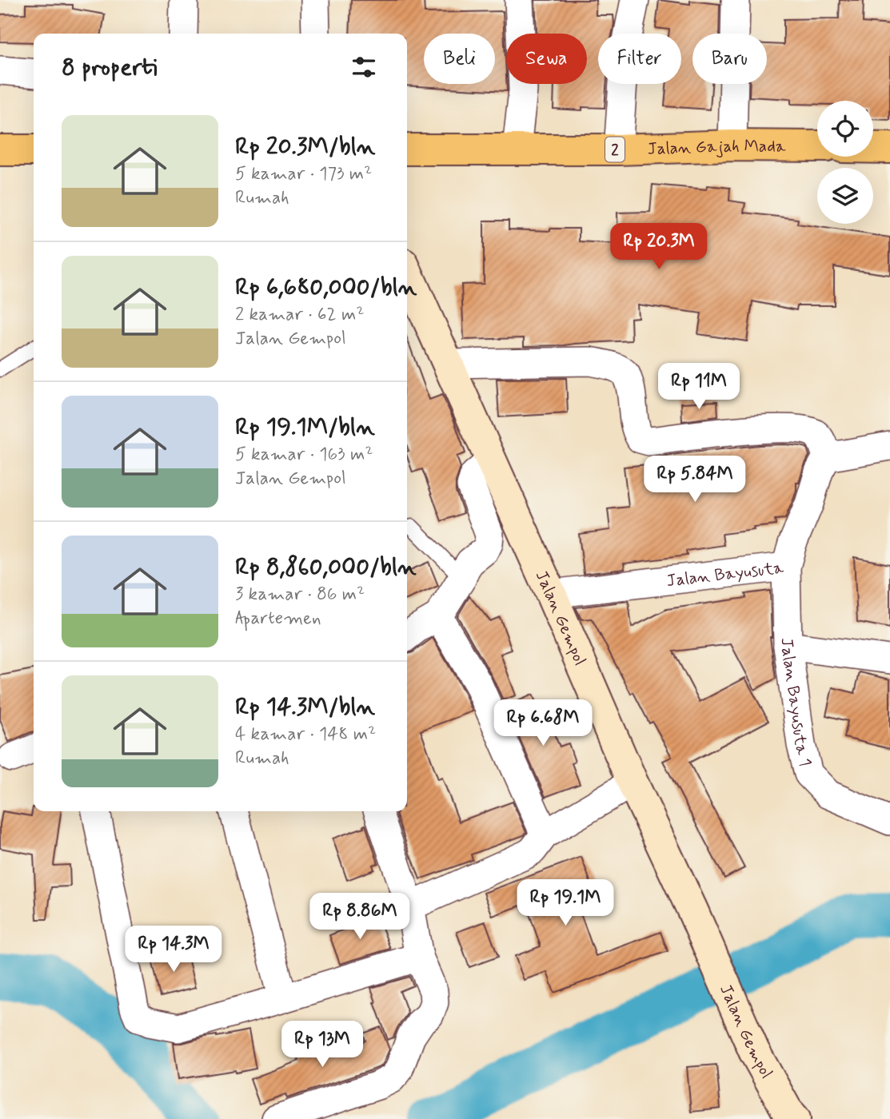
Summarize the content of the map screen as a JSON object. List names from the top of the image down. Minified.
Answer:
{"streets":{"highway":["Jalan Gajah Mada","2"],"main road":["Jalan Gempol"],"street":["Jalan Bayusuta","Jalan Bayusuta 1"]},"crossings":[["Jalan Bayusuta","Jalan Gempol"],["Jalan Bayusuta","Jalan Bayusuta 1"]],"page":{"chip":["Beli","Sewa","Filter","Baru"],"heading":"8 properti","list":[{"name":"Rp 20.3M/bln","note":"5 kamar · 173 m² · Rumah"},{"name":"Rp 6,680,000/bln","note":"2 kamar · 62 m² · Jalan Gempol"},{"name":"Rp 19.1M/bln","note":"5 kamar · 163 m² · Jalan Gempol"},{"name":"Rp 8,860,000/bln","note":"3 kamar · 86 m² · Apartemen"},{"name":"Rp 14.3M/bln","note":"4 kamar · 148 m² · Rumah"}],"price":["Rp 20.3M","Rp 11M","Rp 5.84M","Rp 6.68M","Rp 19.1M","Rp 8.86M","Rp 14.3M","Rp 13M"]}}
